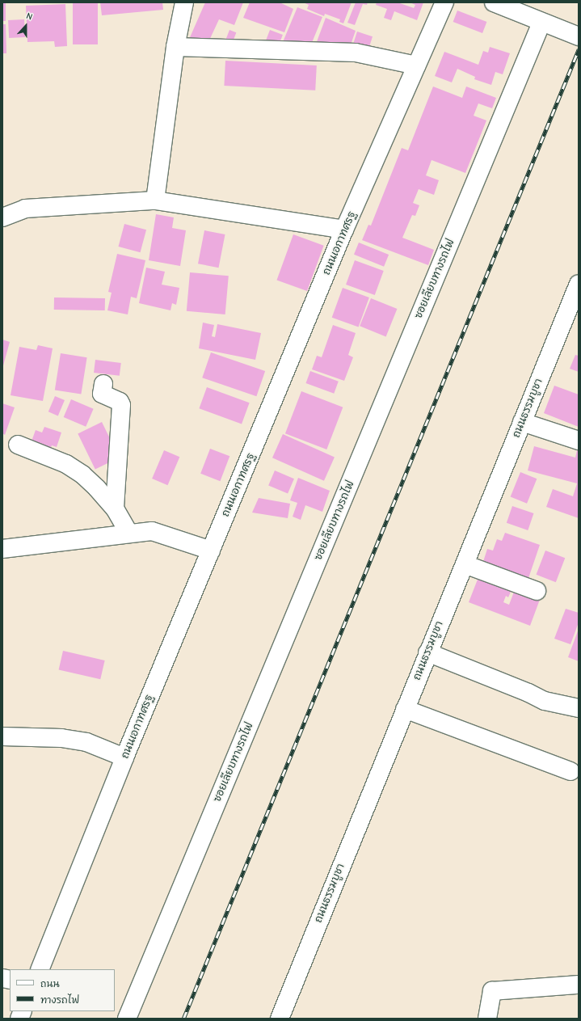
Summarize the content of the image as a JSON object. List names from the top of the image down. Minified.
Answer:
{"streets":{"street":["ถนนเอกาทศรฐ","ซอยเลียบทางรถไฟ","ถนนธรรมบูชา"]},"legend":["ถนน","ทางรถไฟ"],"north":"top"}
